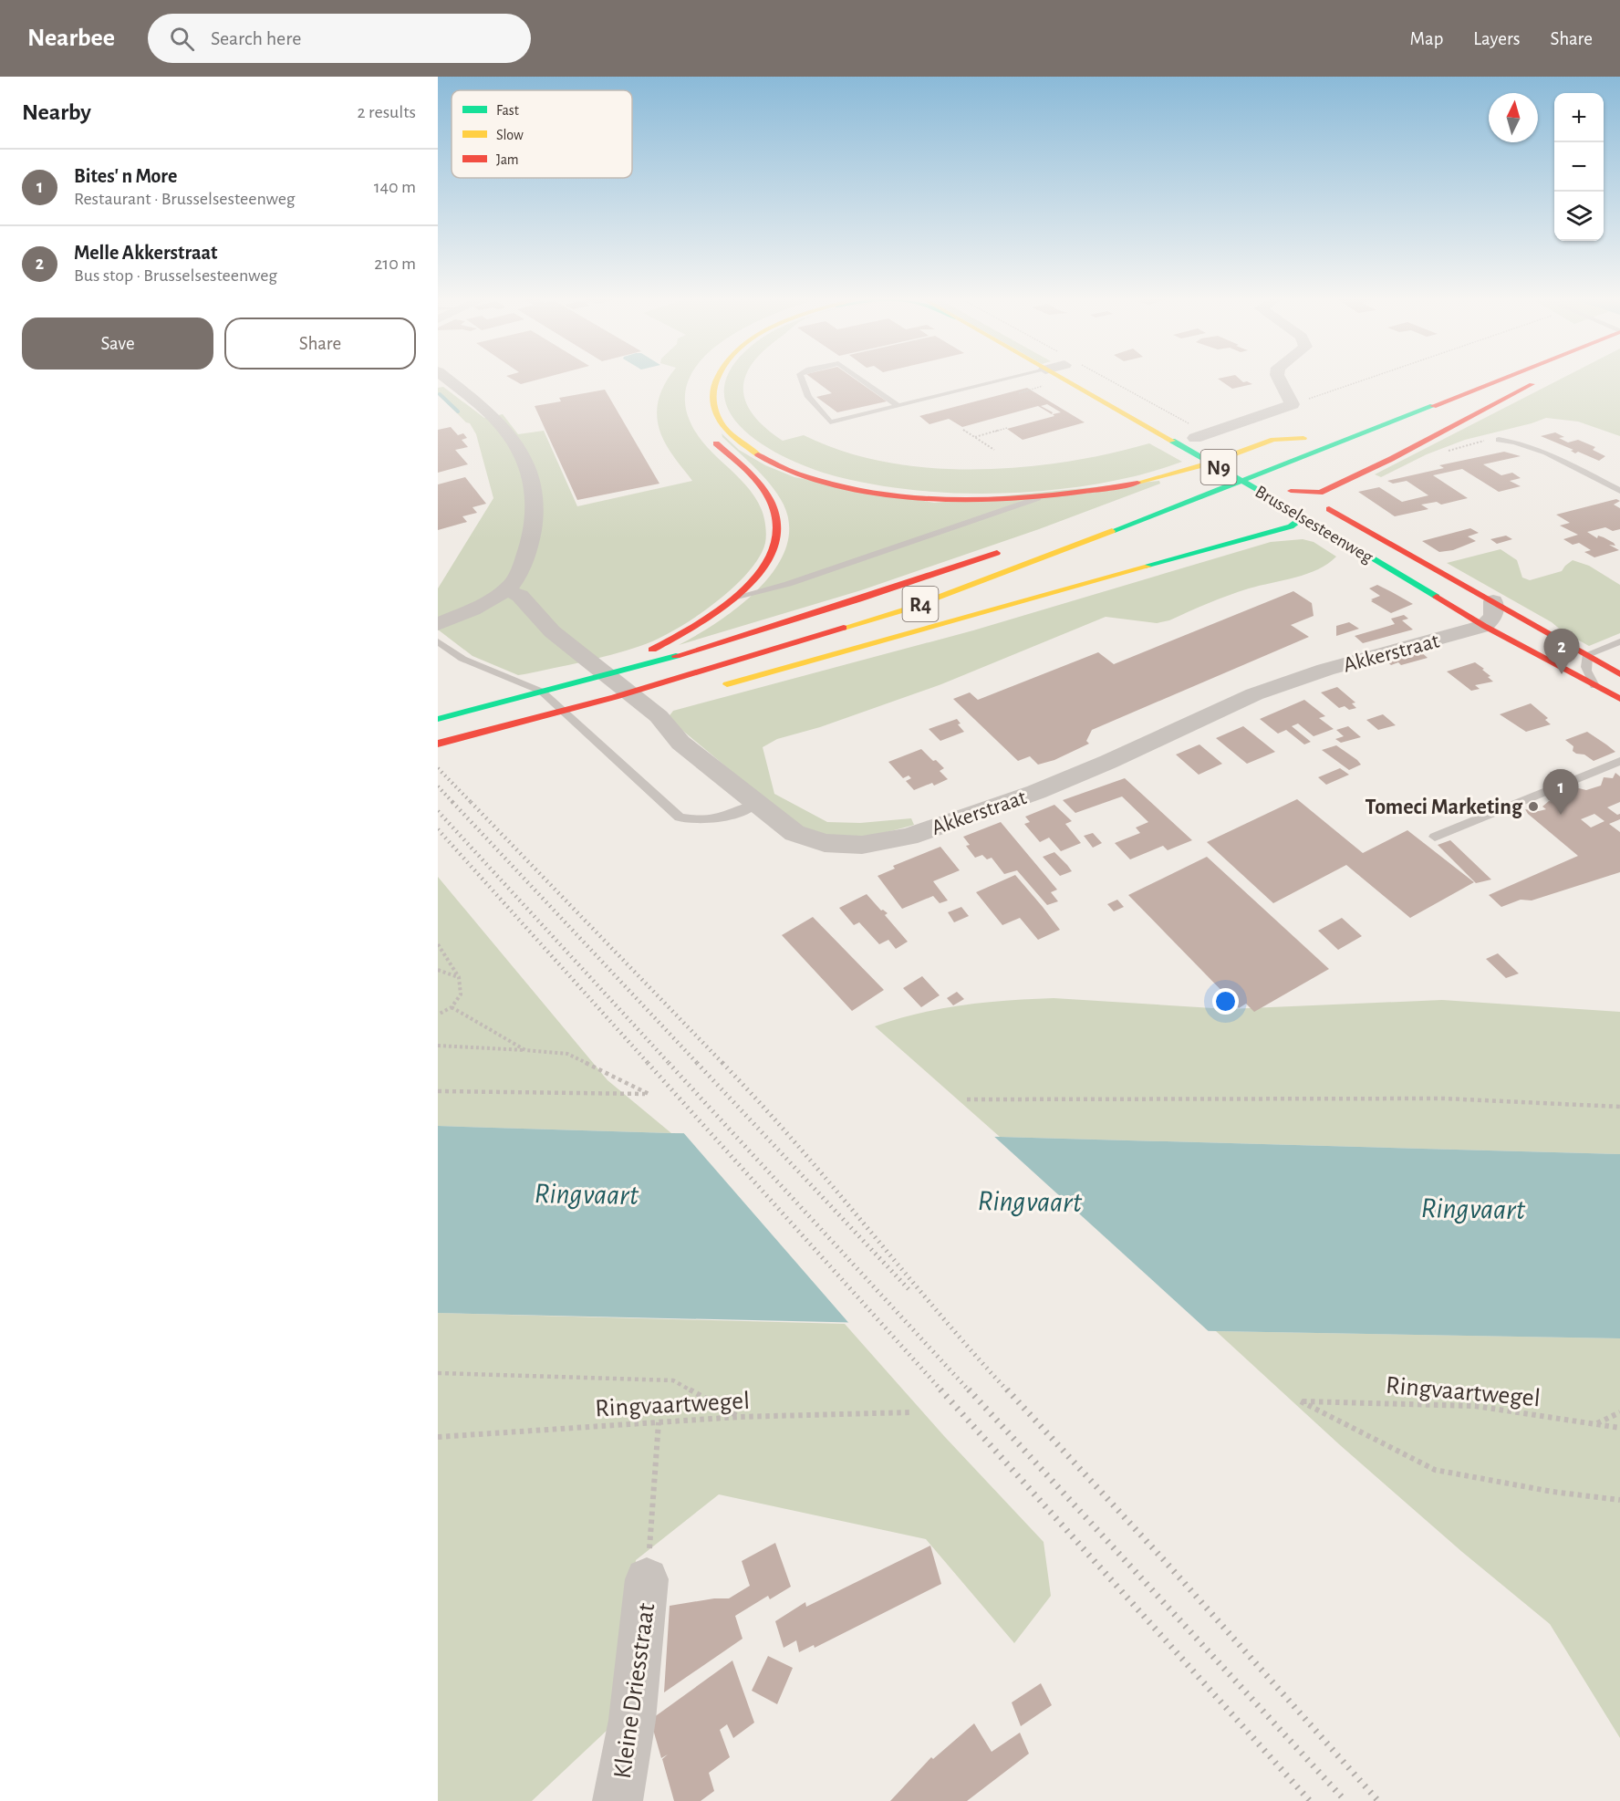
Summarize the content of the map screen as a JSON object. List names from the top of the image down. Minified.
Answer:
{"streets":{"main road":["N9","Brusselsesteenweg","R4"],"street":["Akkerstraat","Kleine Driesstraat"],"path":["Ringvaartwegel"]},"crossings":[["Brusselsesteenweg","Akkerstraat"]],"water":["Ringvaart"],"places":["Tomeci Marketing"],"legend":["Fast","Slow","Jam"],"north":"top","page":{"header":"Nearbee","search":"Search here","nav":["Map","Layers","Share"],"heading":["Nearby","2 results"],"map_buttons":["+","−"],"list":[{"mark":"1","name":"Bites' n More","note":"Restaurant · Brusselsesteenweg","value":"140 m"},{"mark":"2","name":"Melle Akkerstraat","note":"Bus stop · Brusselsesteenweg","value":"210 m"}],"buttons":["Save","Share"],"pins":["2","1"]}}
